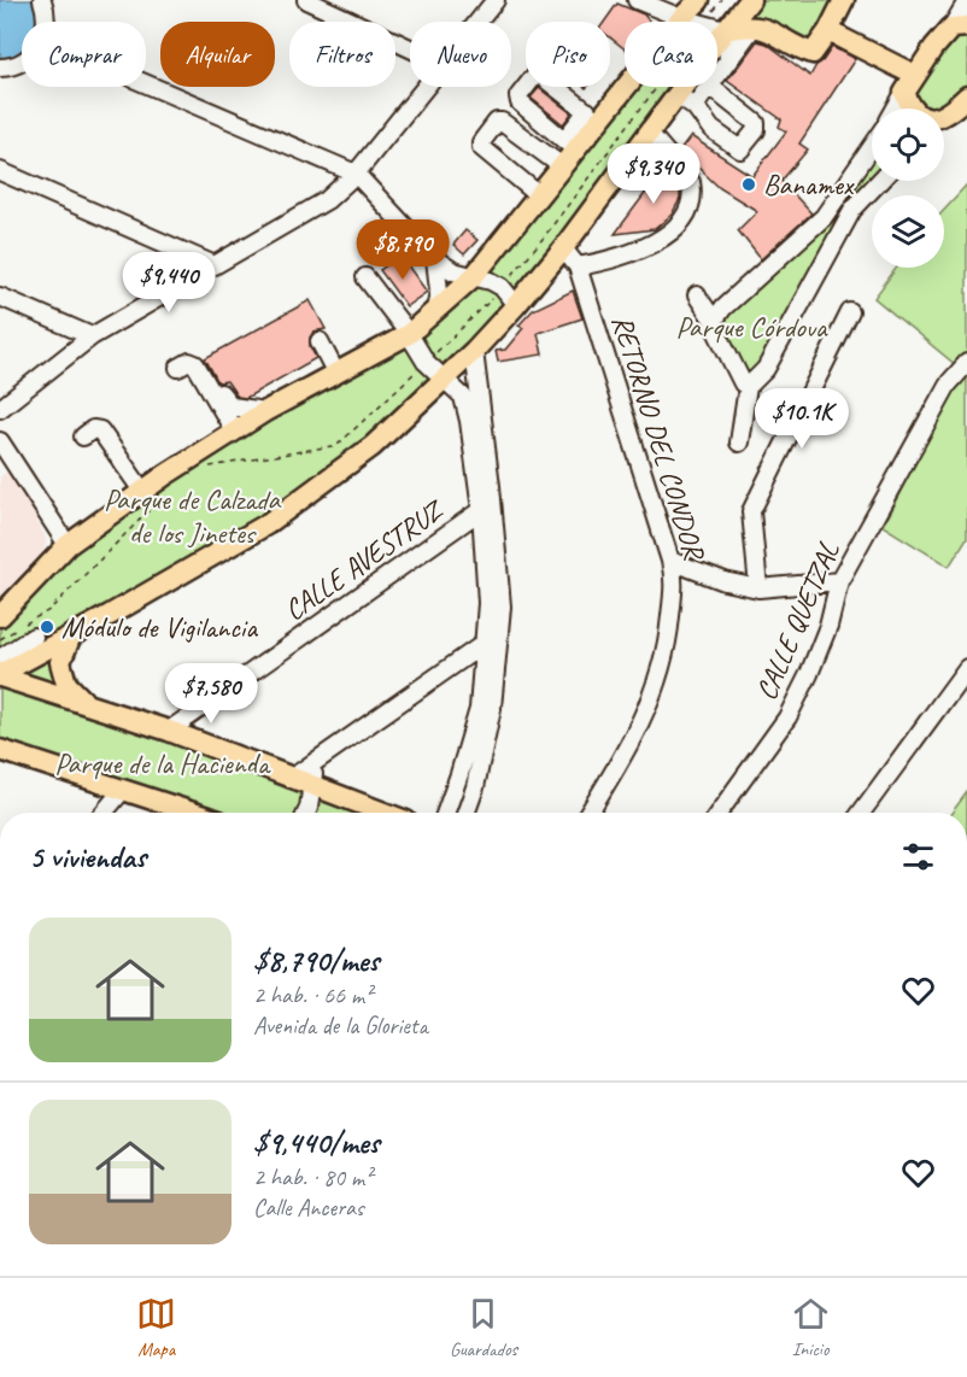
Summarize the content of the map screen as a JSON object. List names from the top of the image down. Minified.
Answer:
{"streets":{"street":["RETORNO DEL CONDOR","CALLE AVESTRUZ","CALLE QUETZAL"]},"parks":["Parque Córdova","Parque de Calzada de los Jinetes","Parque de la Hacienda"],"places":["Banamex","Módulo de Vigilancia"],"page":{"chip":["Comprar","Alquilar","Filtros","Nuevo","Piso","Casa"],"price":["$9,340","$8,790","$9,440","$10.1K","$7,580"],"heading":"5 viviendas","list":[{"name":"$8,790/mes","note":"2 hab. · 66 m² · Avenida de la Glorieta"},{"name":"$9,440/mes","note":"2 hab. · 80 m² · Calle Anceras"}],"tabs":["Mapa","Guardados","Inicio"]}}
